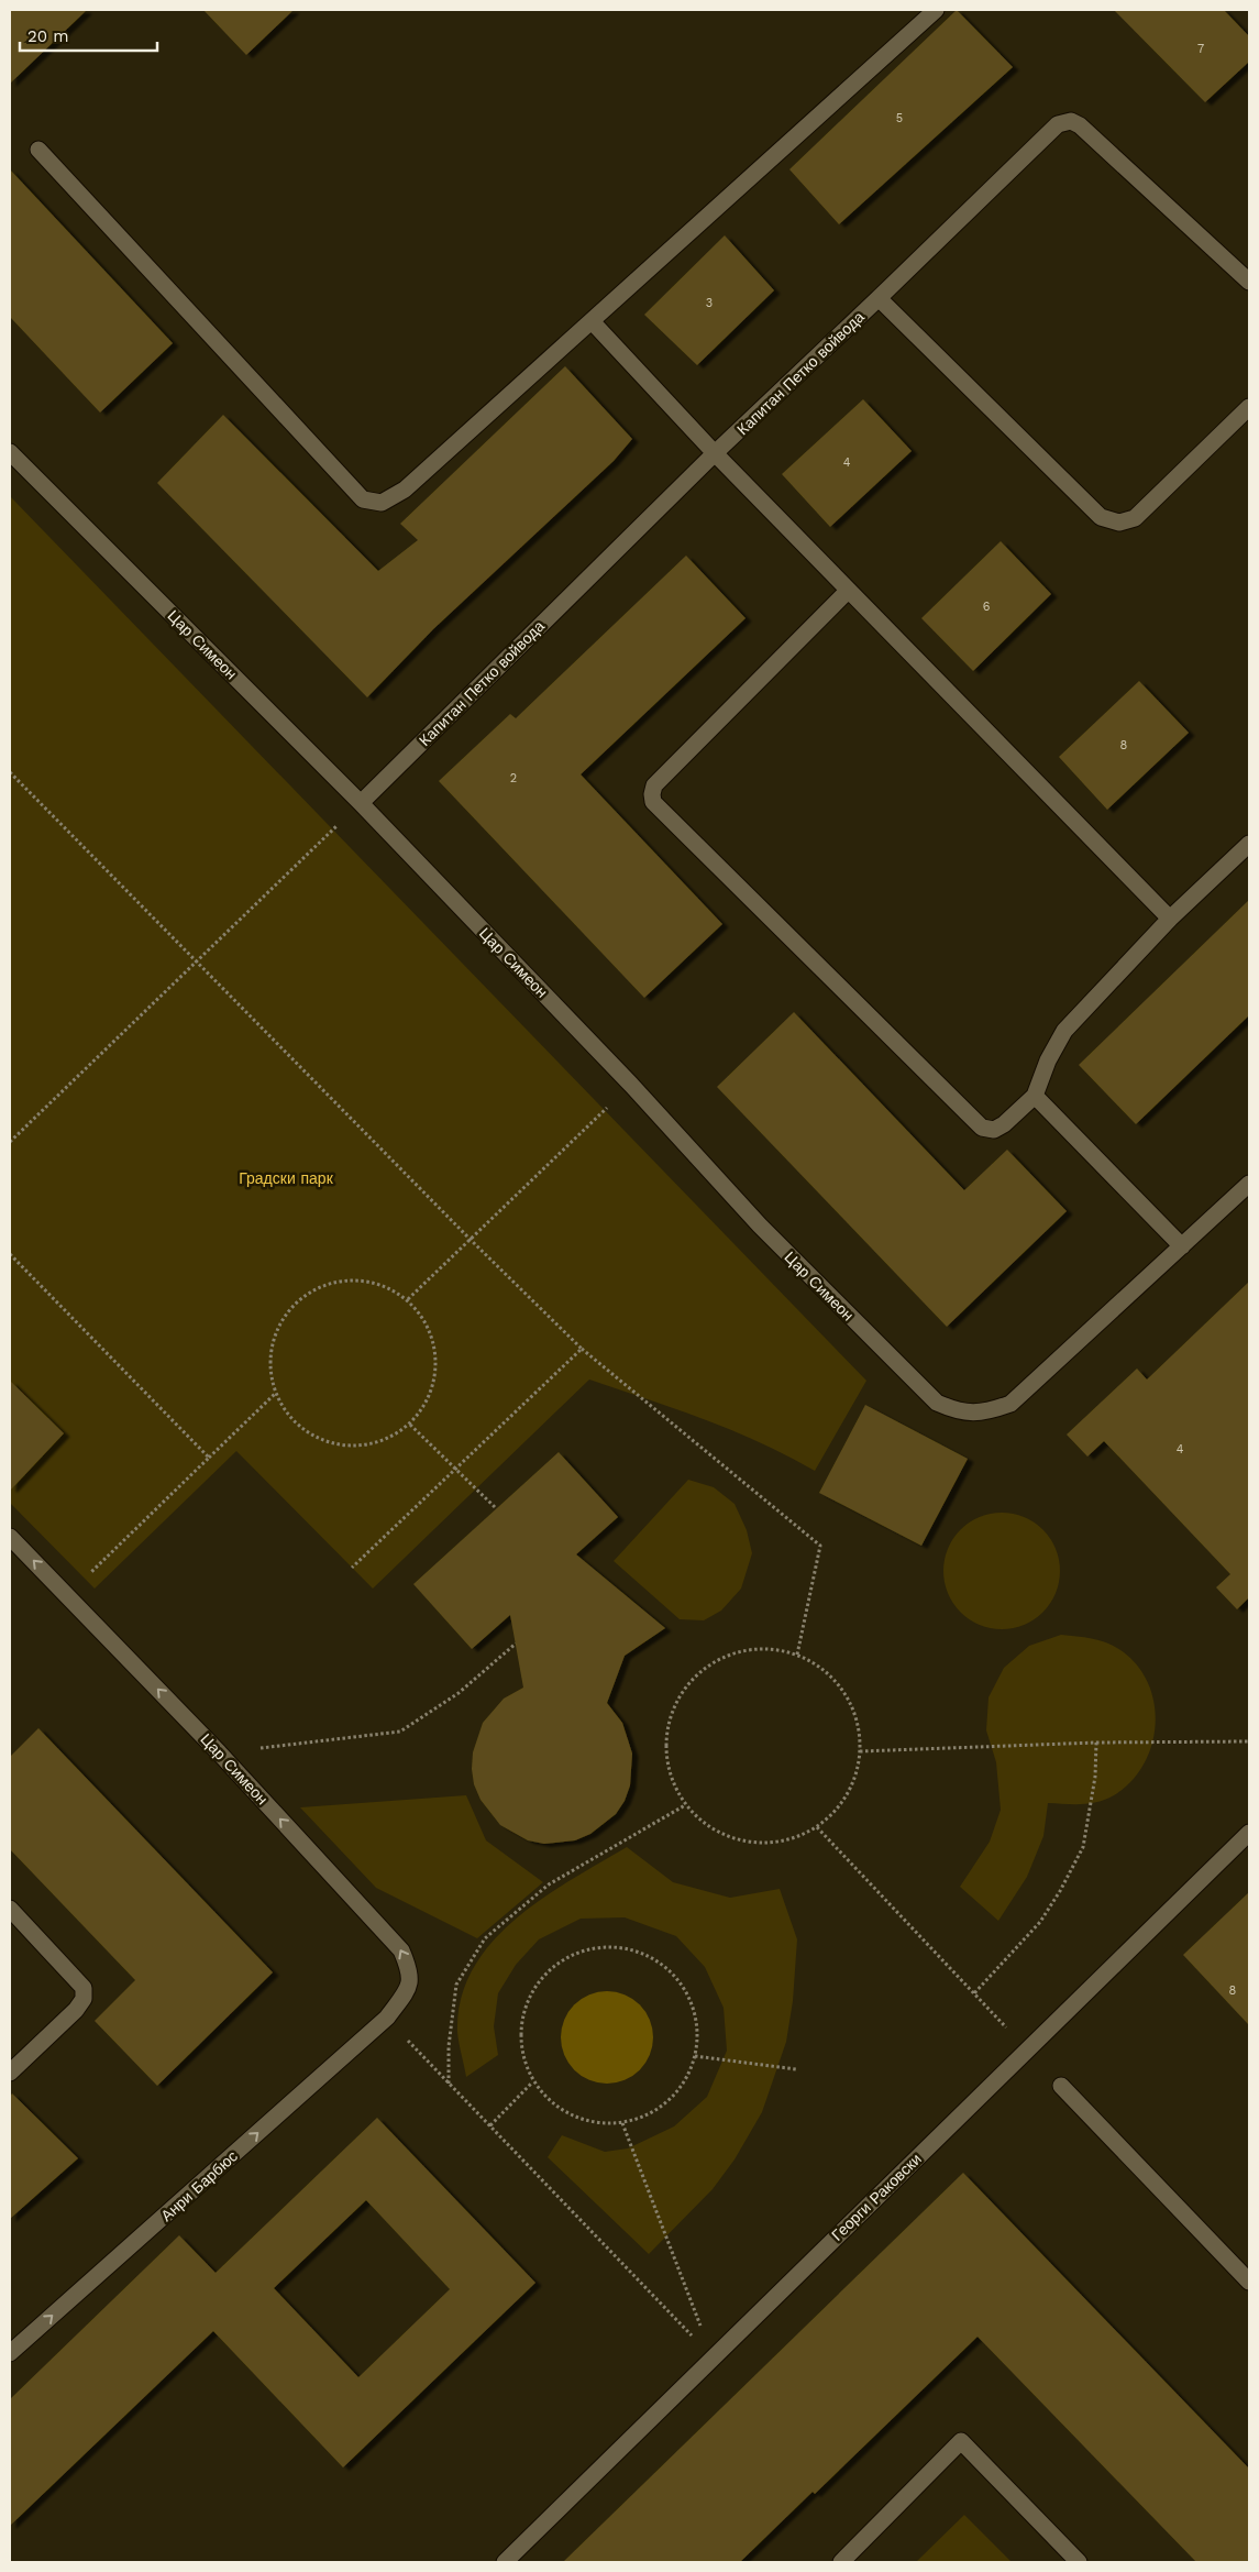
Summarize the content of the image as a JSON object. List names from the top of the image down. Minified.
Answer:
{"streets":{"street":["Капитан Петко войвода","Цар Симеон","Анри Барбюс","Георги Раковски"]},"crossings":[["Капитан Петко войвода","Цар Симеон"],["Цар Симеон","Анри Барбюс"]],"one_way":["Анри Барбюс"],"parks":["Градски парк"],"house_numbers":["7","5","3","4","6","8","2","4","8"],"scale_bar":"20 m"}
